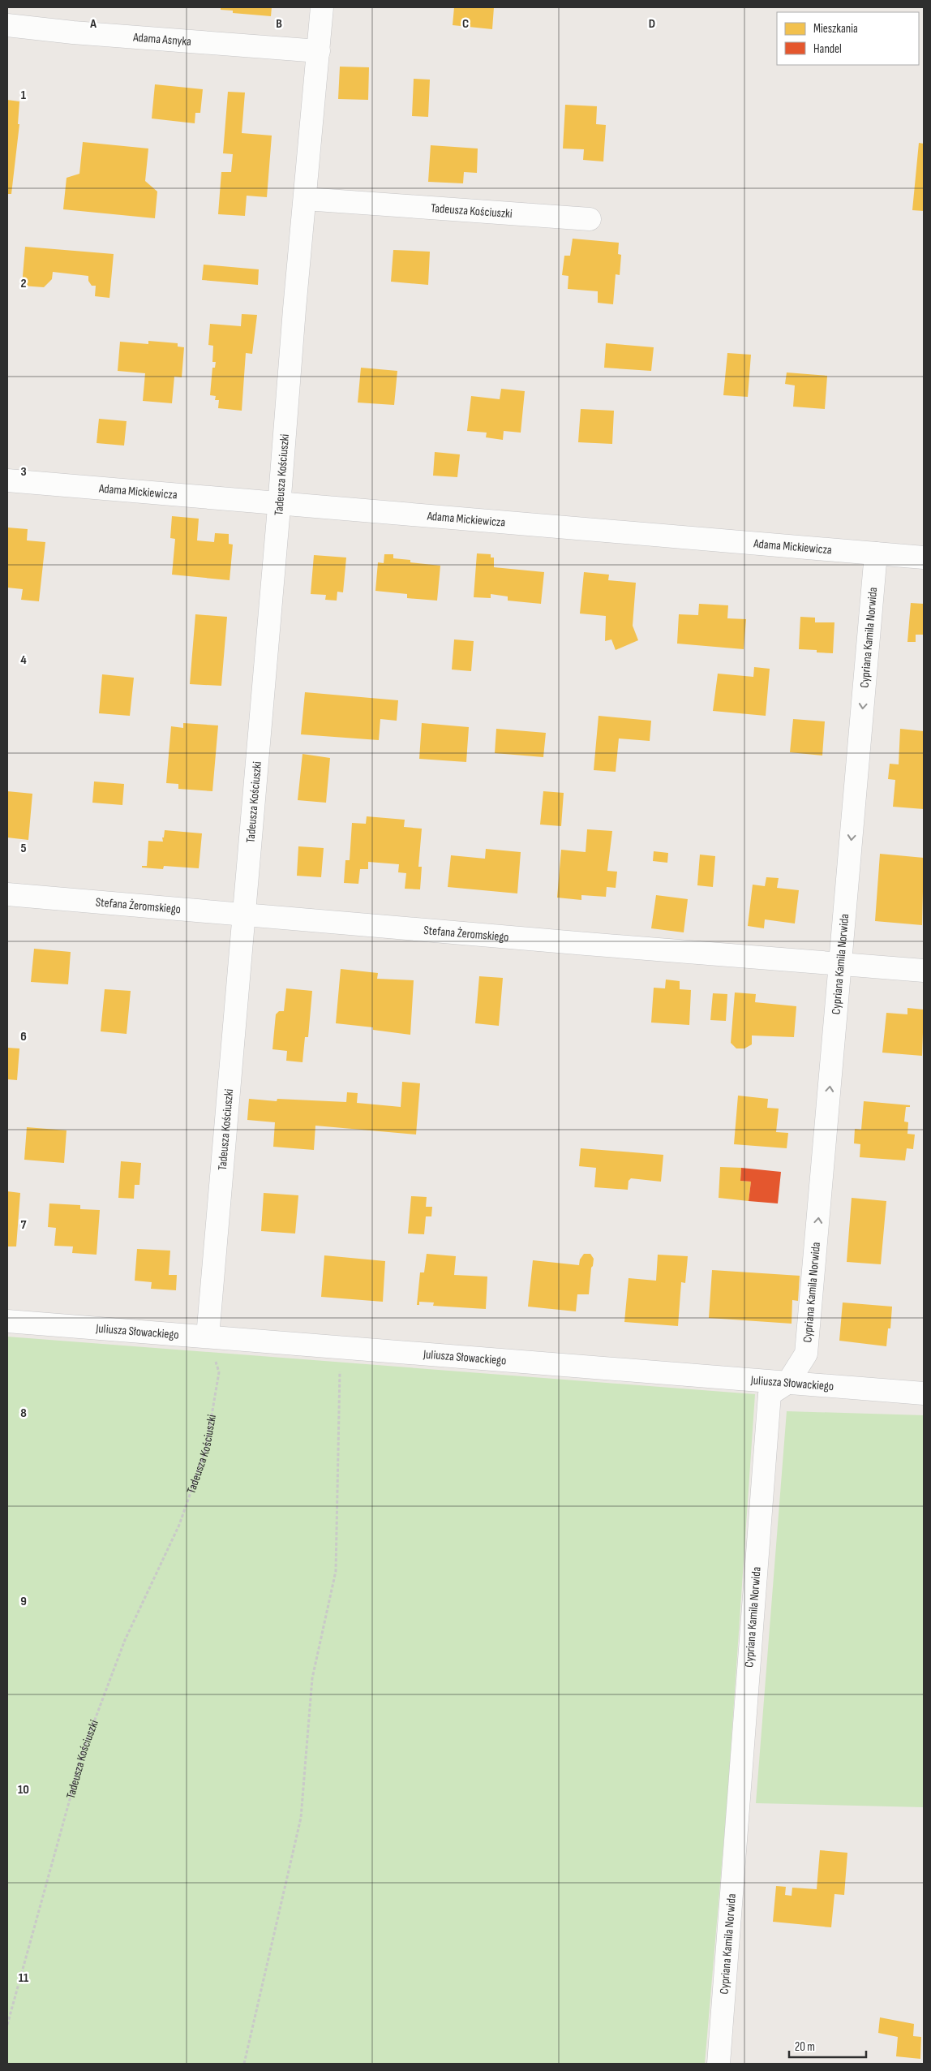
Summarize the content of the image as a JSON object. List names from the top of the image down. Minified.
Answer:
{"streets":{"street":["Adama Asnyka","Tadeusza Kościuszki","Adama Mickiewicza","Cypriana Kamila Norwida","Stefana Żeromskiego","Juliusza Słowackiego"]},"crossings":[["Adama Asnyka","Tadeusza Kościuszki"],["Tadeusza Kościuszki","Adama Mickiewicza"],["Tadeusza Kościuszki","Stefana Żeromskiego"],["Tadeusza Kościuszki","Juliusza Słowackiego"],["Adama Mickiewicza","Cypriana Kamila Norwida"],["Cypriana Kamila Norwida","Stefana Żeromskiego"],["Cypriana Kamila Norwida","Juliusza Słowackiego"]],"legend":["Mieszkania","Handel"],"scale_bar":"20 m","grid":{"columns":["A","B","C","D"],"rows":["1","2","3","4","5","6","7","8","9","10","11"]}}
